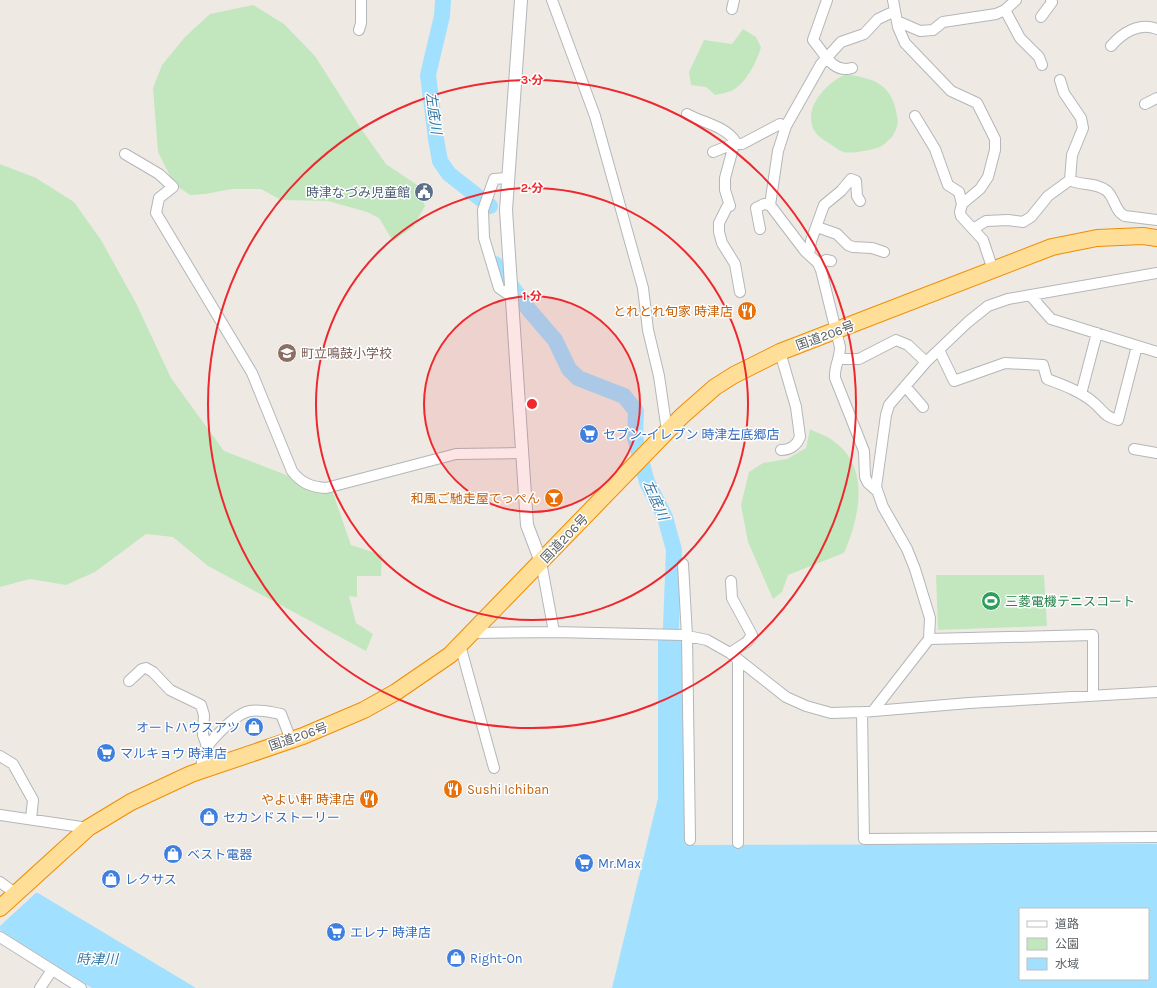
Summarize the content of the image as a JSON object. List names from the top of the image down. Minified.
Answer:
{"streets":{"highway":["国道206号"]},"water":["左底川","時津川"],"places":{"public building":["時津なづみ児童館"],"restaurant":["とれとれ旬家 時津店","Sushi Ichiban","やよい軒 時津店"],"school or university":["町立鳴鼓小学校"],"supermarket":["セブン-イレブン 時津左底郷店","マルキョウ 時津店","Mr.Max","エレナ 時津店"],"bar":["和風ご馳走屋てっぺん"],"sports":["三菱電機テニスコート"],"shop":["オートハウスアツ","セカンドストーリー","ベスト電器","レクサス","Right-On"]},"legend":["道路","公園","水域"],"rings":["3 分","2 分","1 分"]}
